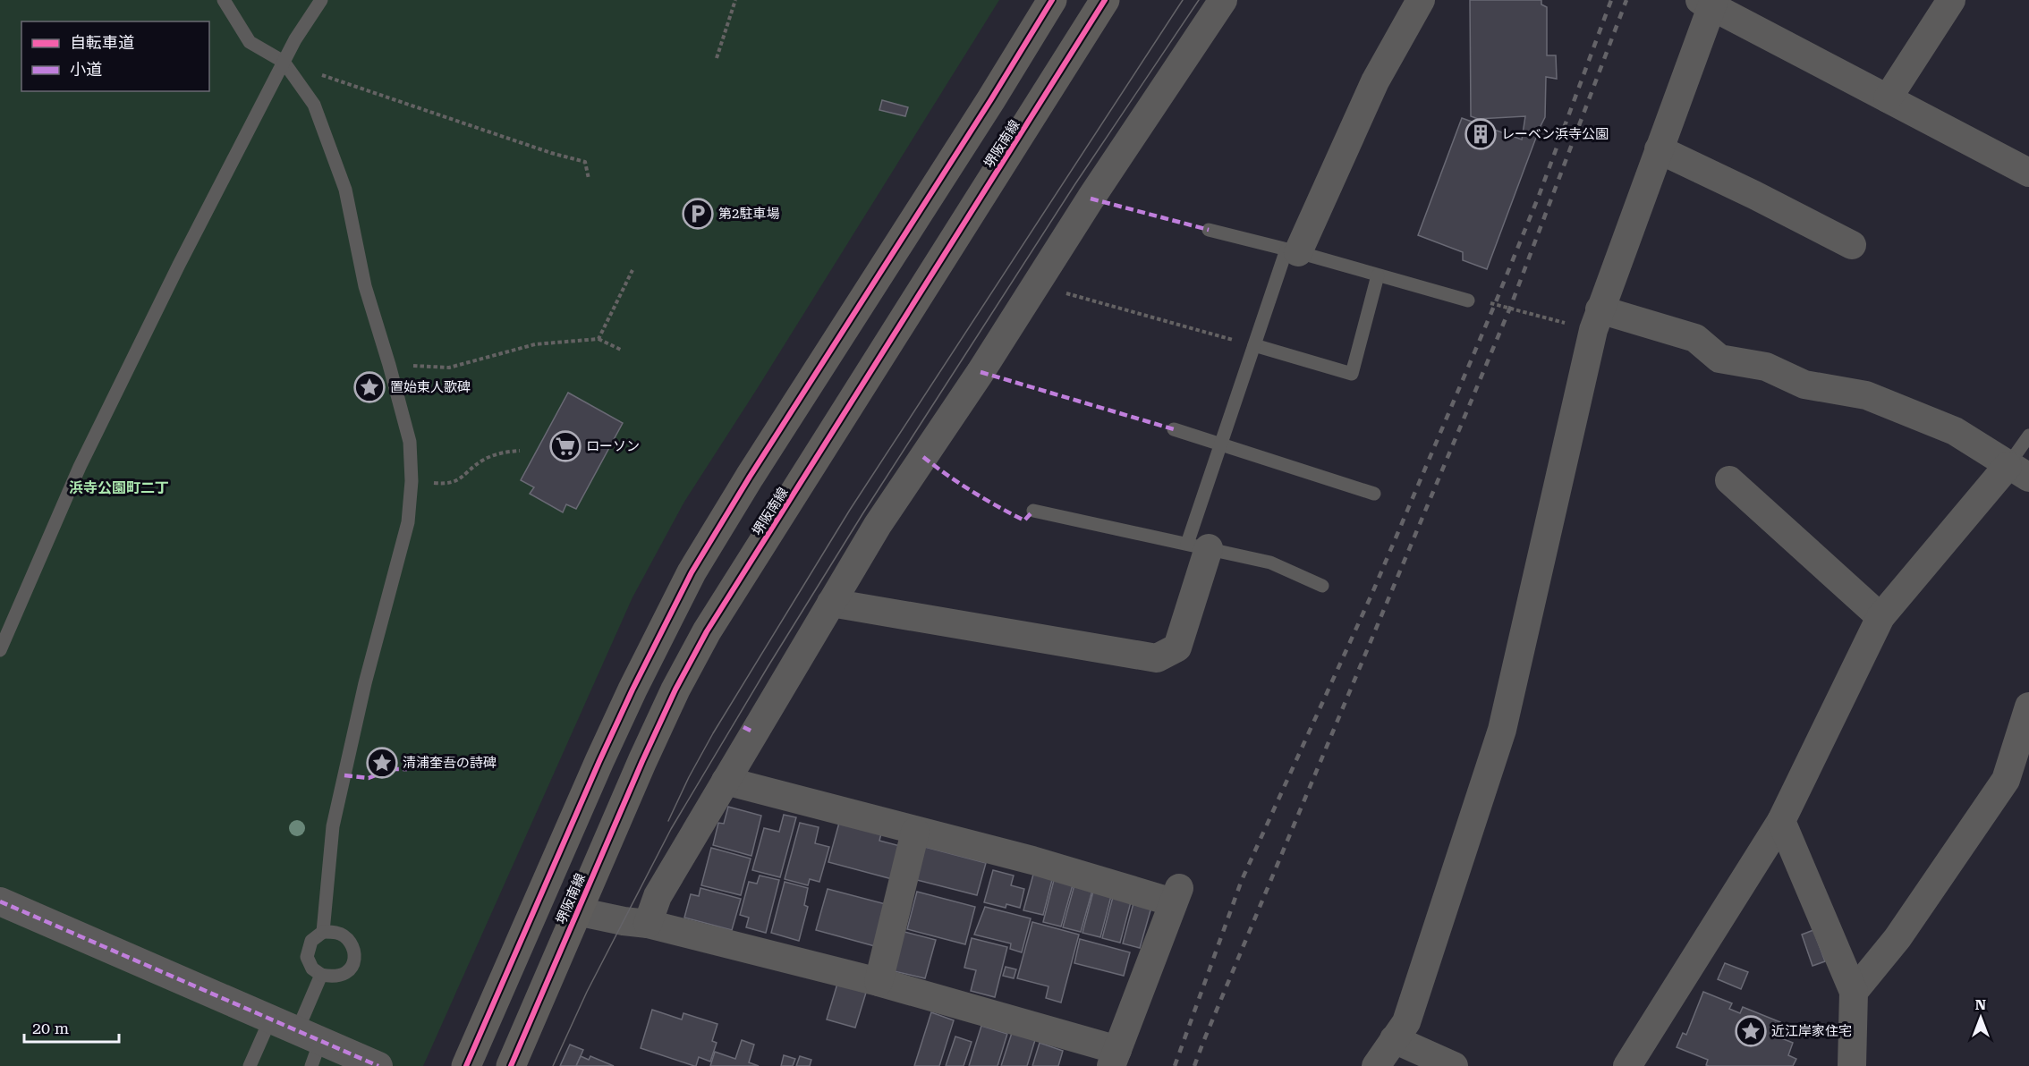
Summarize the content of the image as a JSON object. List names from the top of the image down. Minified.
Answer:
{"streets":{"main road":["堺阪南線"]},"districts":["浜寺公園町二丁"],"places":{"building":["レーベン浜寺公園"],"parking":["第2駐車場"],"place":["置始東人歌碑","清浦奎吾の詩碑","近江岸家住宅"],"supermarket":["ローソン"]},"legend":["自転車道","小道"],"scale_bar":"20 m","north":"top"}
